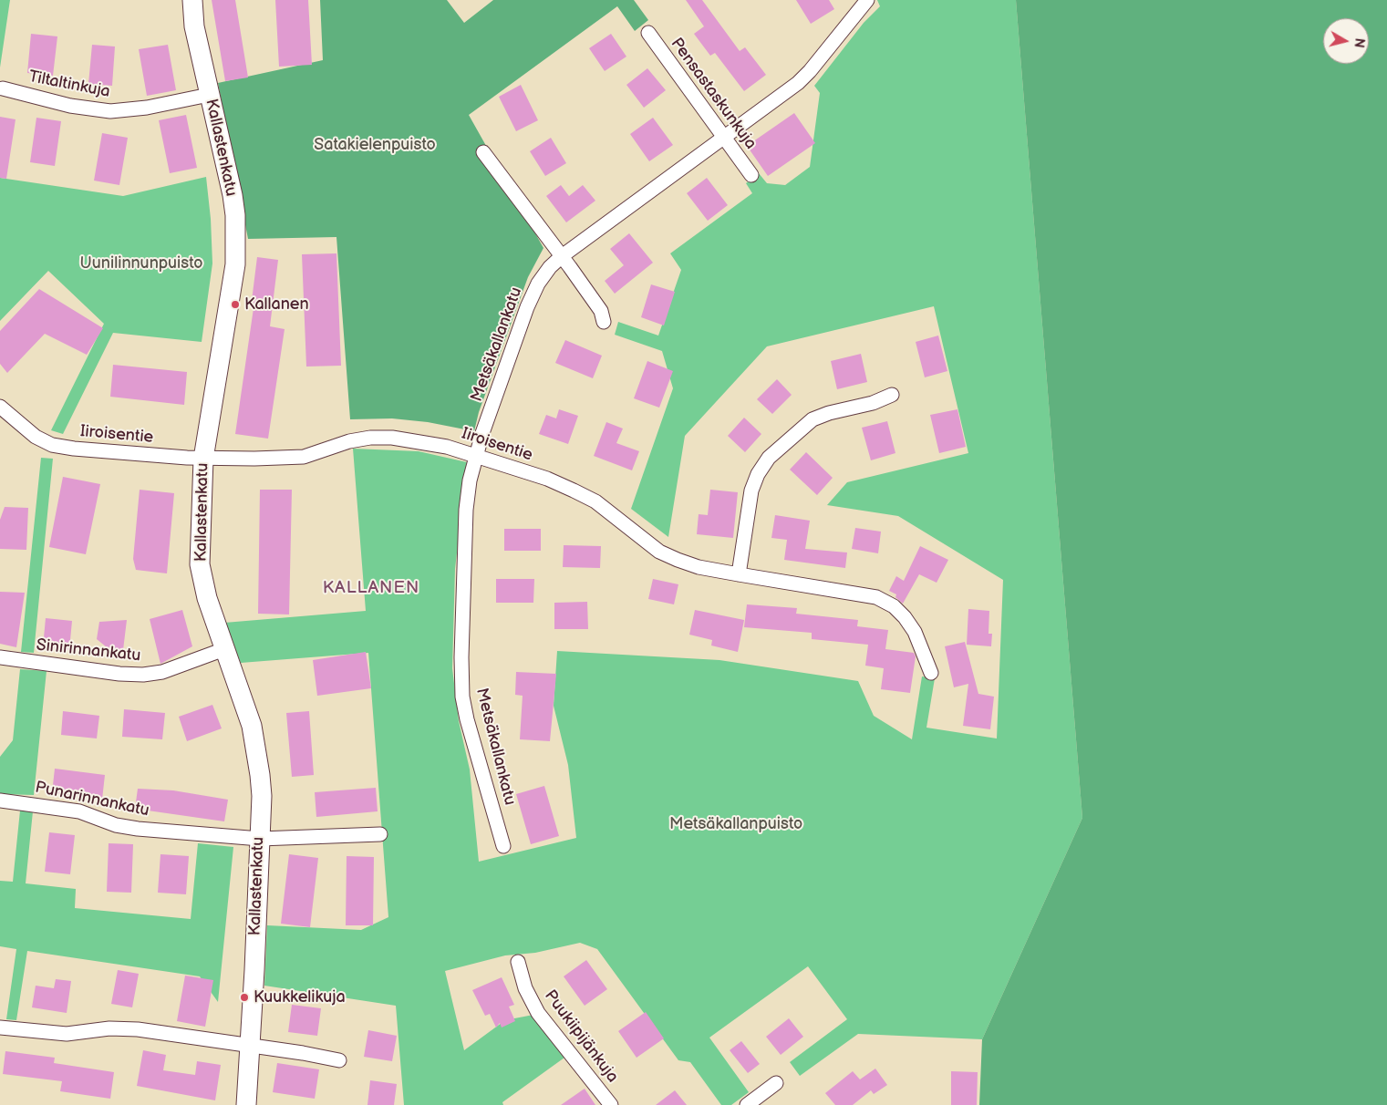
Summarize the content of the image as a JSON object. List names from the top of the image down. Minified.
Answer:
{"streets":{"street":["Tiltaltinkuja","Pensastaskunkuja","Kallastenkatu","Metsäkallankatu","Iiroisentie","Sinirinnankatu","Punarinnankatu","Puukiipijänkuja"]},"crossings":[["Tiltaltinkuja","Kallastenkatu"],["Pensastaskunkuja","Metsäkallankatu"],["Kallastenkatu","Iiroisentie"],["Kallastenkatu","Sinirinnankatu"],["Kallastenkatu","Punarinnankatu"],["Metsäkallankatu","Iiroisentie"]],"districts":["KALLANEN"],"parks":["Satakielenpuisto","Uunilinnunpuisto","Metsäkallanpuisto"],"places":["Kallanen","Kuukkelikuja"],"north":"right"}
